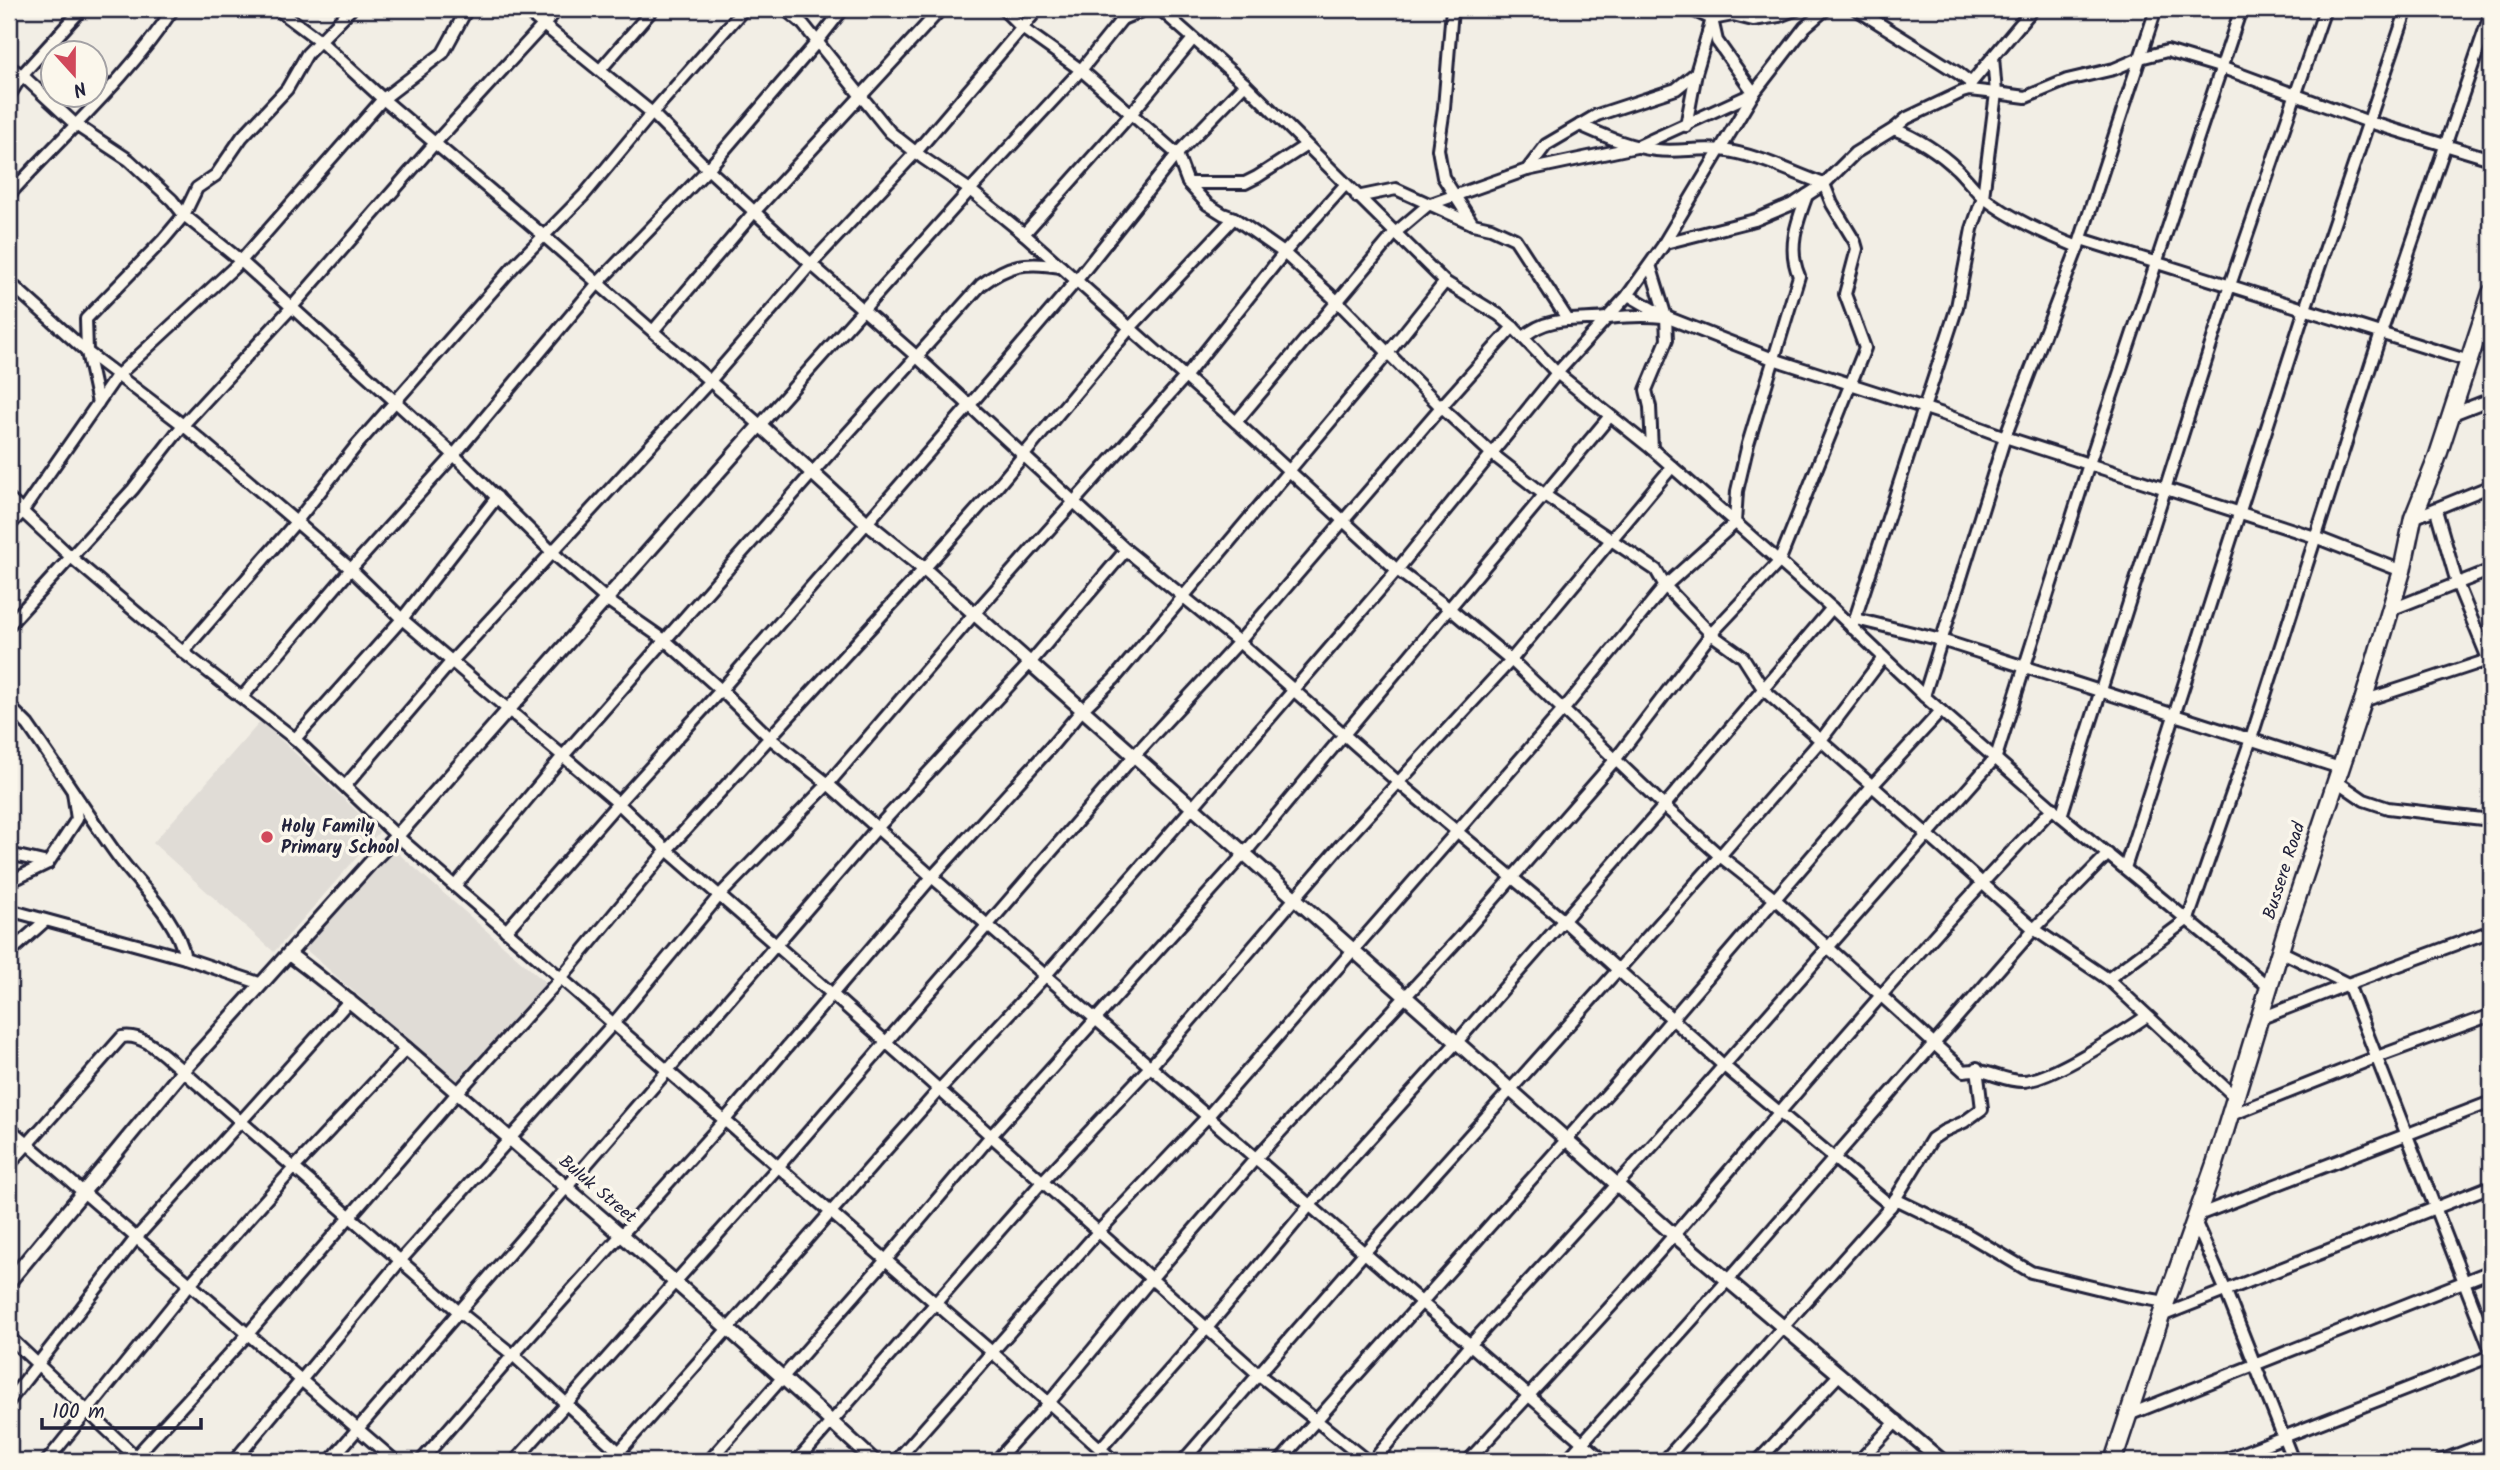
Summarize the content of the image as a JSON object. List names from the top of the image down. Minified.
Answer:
{"streets":{"main road":["Bussere Road"],"street":["Buluk Street"]},"places":["Holy Family Primary School"],"scale_bar":"100 m","north":"bottom"}
